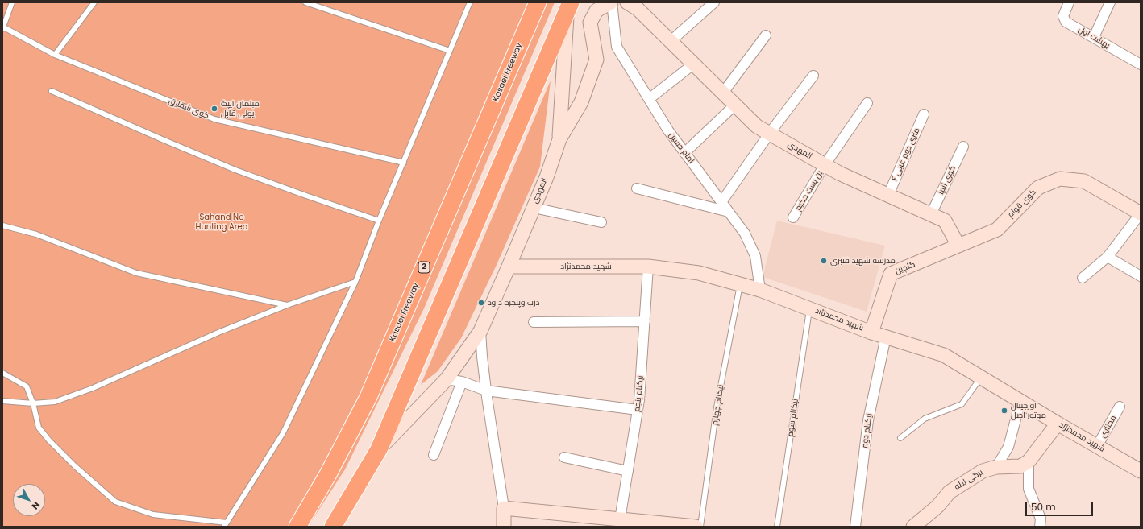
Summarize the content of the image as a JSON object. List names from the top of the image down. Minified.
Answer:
{"streets":{"highway":["Kasaei Freeway","2"],"street":["بهشت اول","امام حسین","المهدی","۶ متری دوم غربی","کوی انبیا","بن بست حکیم","کوی قوام","شهید محمدنژاد","گلچین","نیکنام پنجم","مختاری","نیکنام دوم","برگی لاله"],"lane":["کوی شقایق","نیکنام چهارم","نیکنام سوم"]},"crossings":[["امام حسین","المهدی"],["امام حسین","شهید محمدنژاد"],["المهدی","۶ متری دوم غربی"],["المهدی","کوی انبیا"],["المهدی","بن بست حکیم"],["المهدی","کوی قوام"],["المهدی","شهید محمدنژاد"],["المهدی","گلچین"],["کوی قوام","گلچین"],["شهید محمدنژاد","گلچین"],["شهید محمدنژاد","نیکنام پنجم"],["شهید محمدنژاد","نیکنام چهارم"],["شهید محمدنژاد","نیکنام سوم"],["شهید محمدنژاد","مختاری"],["شهید محمدنژاد","نیکنام دوم"]],"parks":["Sahand No Hunting Area"],"places":["مبلمان ایپک یولی قابل","مدرسه شهید قنبری","درب وپنجره داود","اورجینال موتور اصل"],"scale_bar":"50 m","north":"bottom right"}
